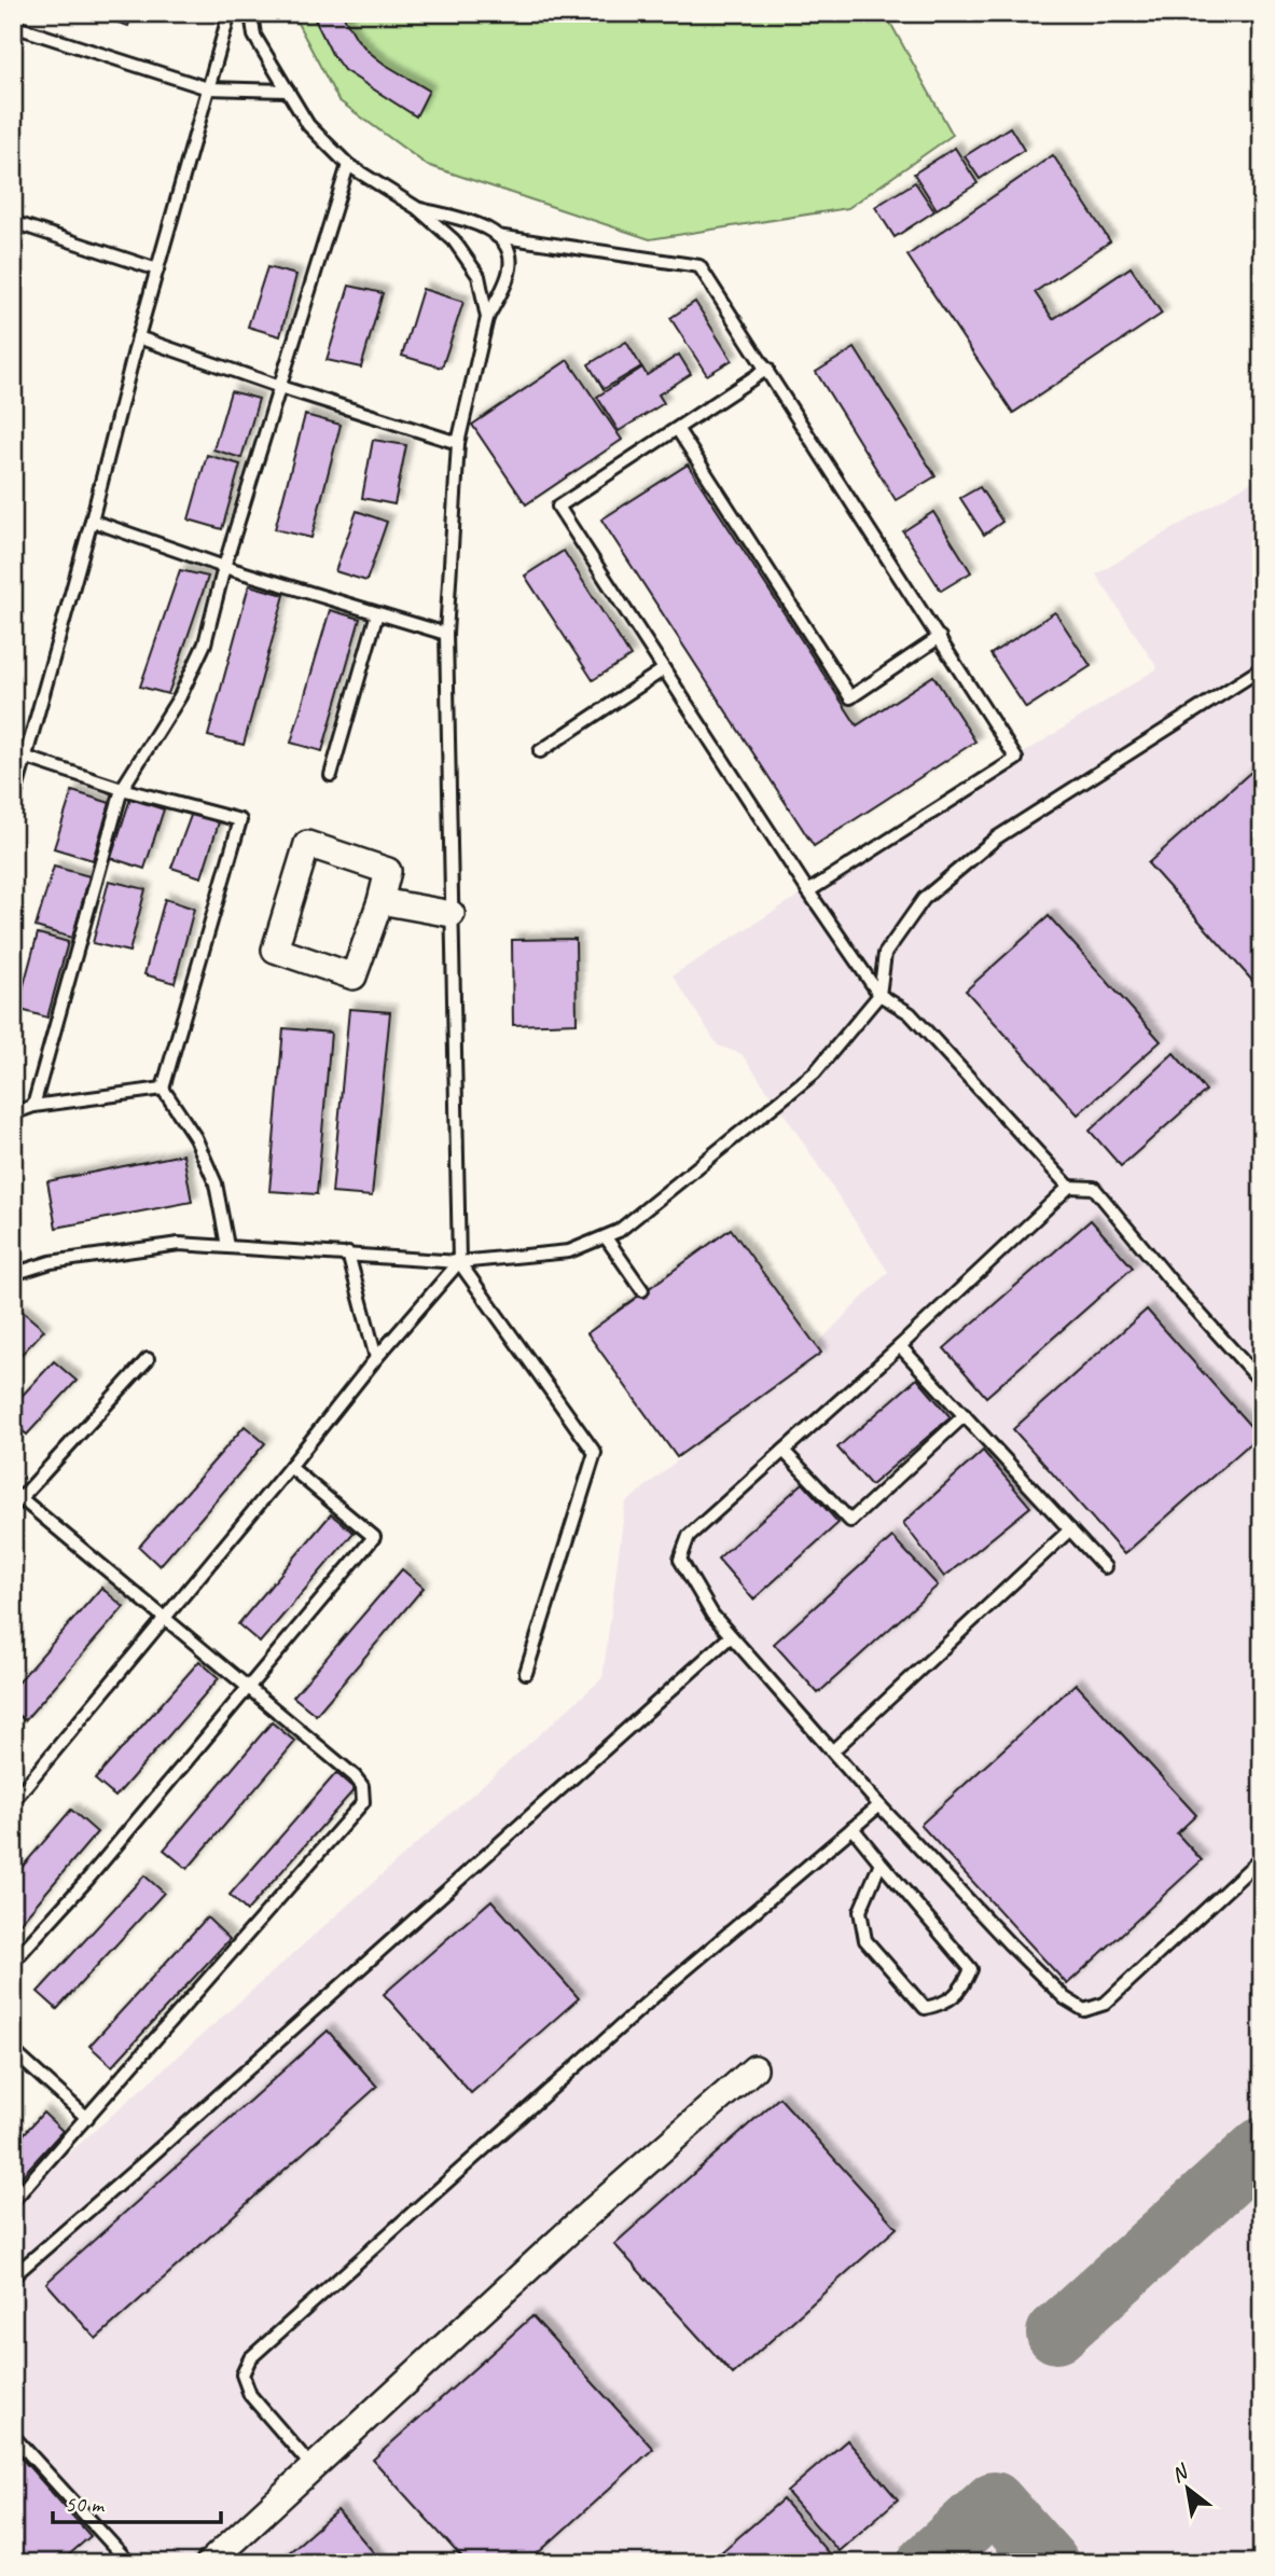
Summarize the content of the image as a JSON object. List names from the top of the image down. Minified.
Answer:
{"scale_bar":"50 m","north":"top left"}
